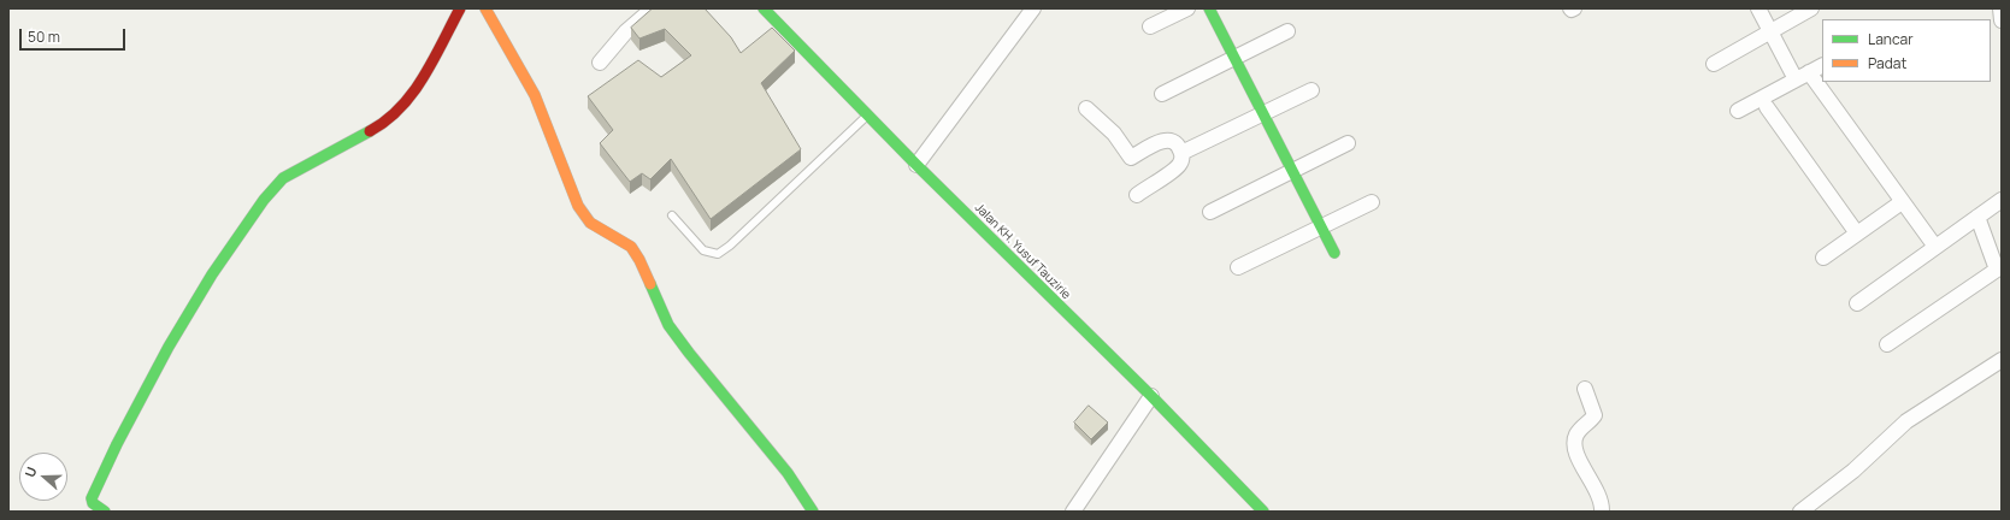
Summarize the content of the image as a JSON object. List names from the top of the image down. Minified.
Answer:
{"streets":{"street":["Jalan KH. Yusuf Tauzirie"]},"legend":["Lancar","Padat"],"scale_bar":"50 m","north":"left"}
